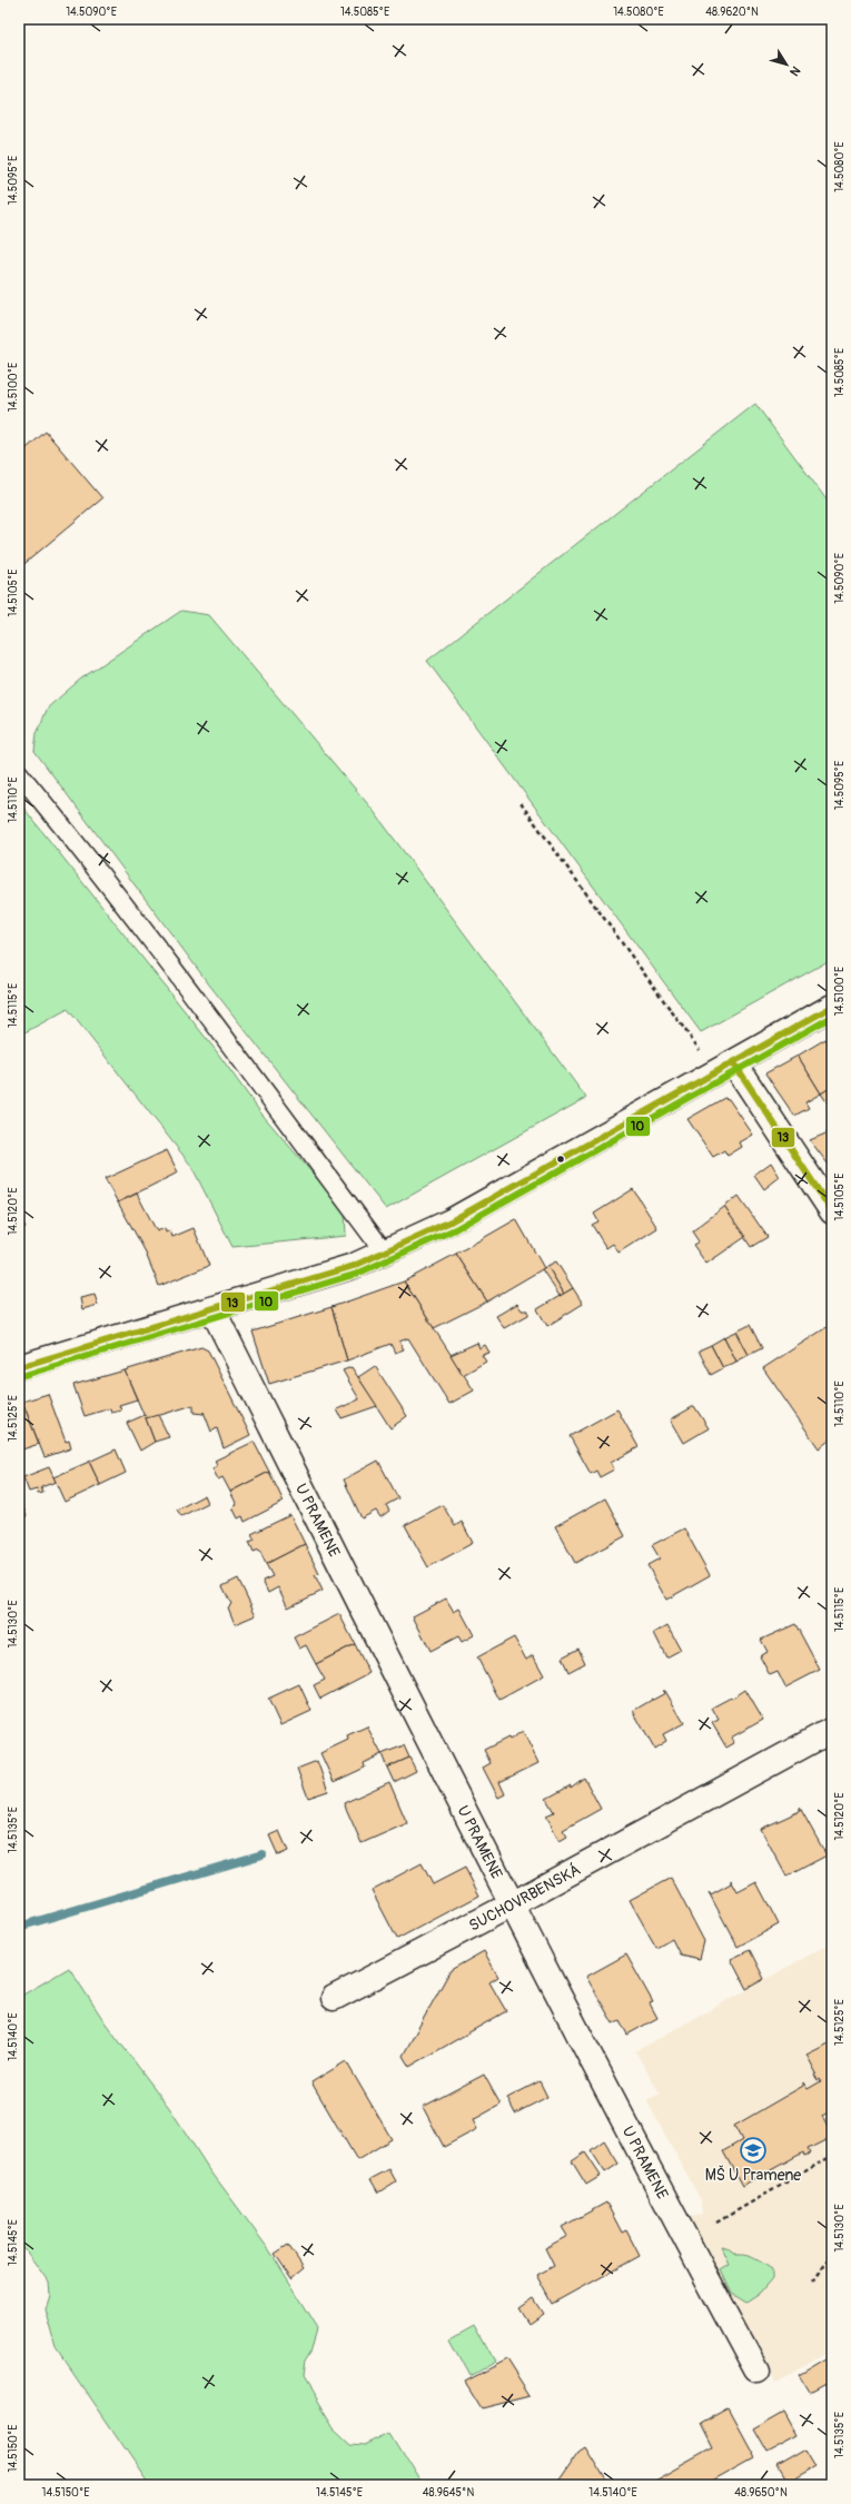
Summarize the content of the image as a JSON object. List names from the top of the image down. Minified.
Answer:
{"streets":{"street":["U PRAMENE","SUCHOVRBENSKÁ"]},"crossings":[["U PRAMENE","SUCHOVRBENSKÁ"]],"places":{"school or university":["MŠ U Pramene"]},"lines":["transit line 13","transit line 10"],"north":"bottom right","coordinates":["14.5090°E","14.5085°E","14.5080°E","48.9620°N","14.5095°E","14.5100°E","14.5105°E","14.5110°E","14.5115°E","14.5120°E","14.5125°E","14.5130°E","14.5135°E","14.5140°E","14.5145°E","14.5150°E","48.9645°N","48.9650°N"]}
